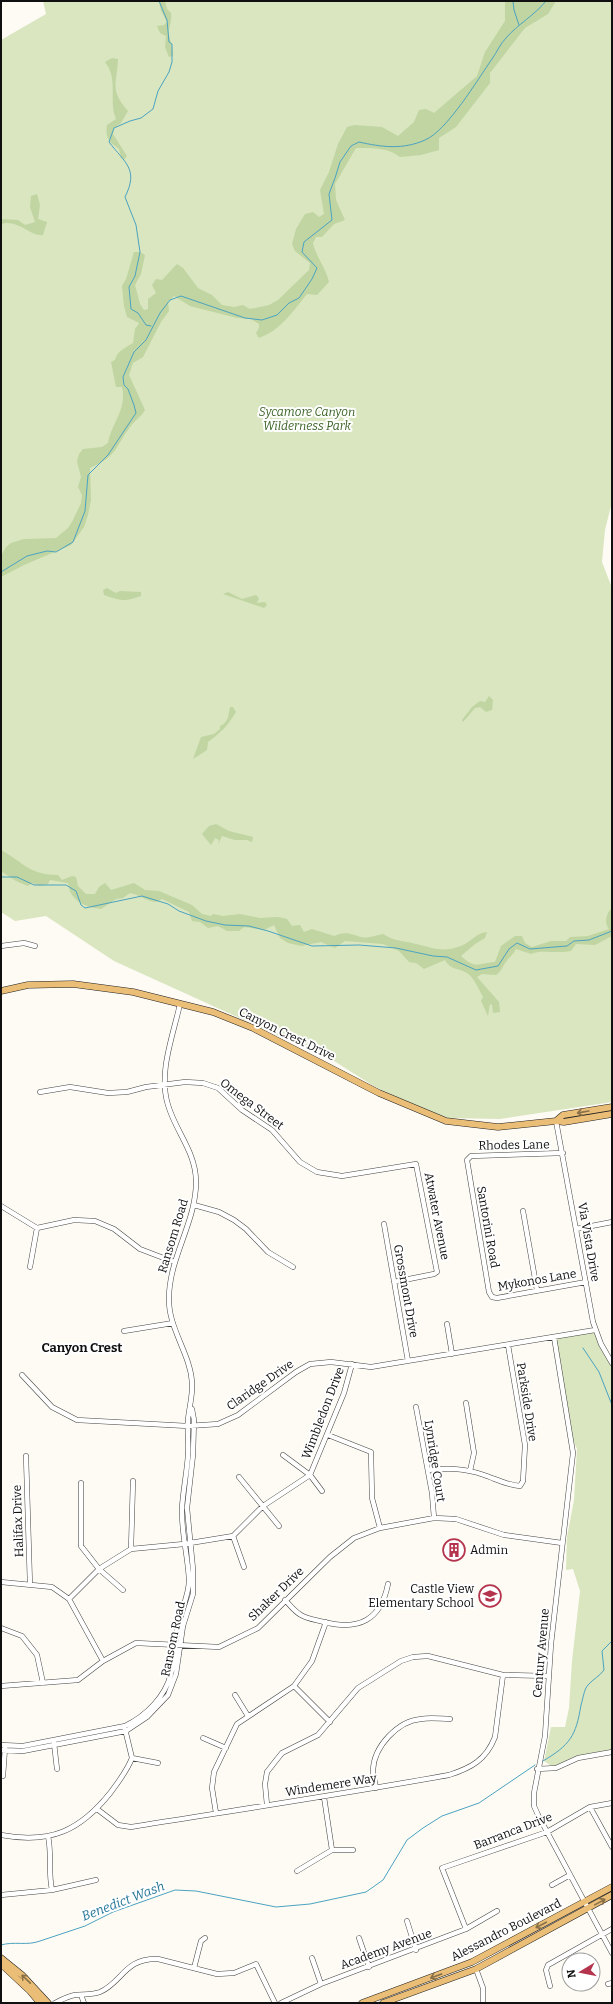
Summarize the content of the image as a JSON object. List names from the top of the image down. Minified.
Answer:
{"streets":{"main road":["Canyon Crest Drive","Alessandro Boulevard"],"street":["Omega Street","Rhodes Lane","Atwater Avenue","Santorini Road","Ransom Road","Via Vista Drive","Mykonos Lane","Grossmont Drive","Claridge Drive","Parkside Drive","Wimbledon Drive","Lynridge Court","Halifax Drive","Shaker Drive","Century Avenue","Windemere Way","Barranca Drive","Academy Avenue"]},"crossings":[["Canyon Crest Drive","Ransom Road"],["Canyon Crest Drive","Via Vista Drive"],["Omega Street","Atwater Avenue"],["Omega Street","Ransom Road"],["Rhodes Lane","Santorini Road"],["Rhodes Lane","Via Vista Drive"],["Atwater Avenue","Grossmont Drive"],["Santorini Road","Mykonos Lane"],["Ransom Road","Claridge Drive"],["Ransom Road","Shaker Drive"],["Via Vista Drive","Mykonos Lane"],["Via Vista Drive","Claridge Drive"],["Grossmont Drive","Claridge Drive"],["Claridge Drive","Parkside Drive"],["Claridge Drive","Wimbledon Drive"],["Claridge Drive","Century Avenue"],["Lynridge Court","Shaker Drive"],["Shaker Drive","Century Avenue"],["Century Avenue","Barranca Drive"],["Century Avenue","Alessandro Boulevard"],["Barranca Drive","Academy Avenue"]],"districts":["Canyon Crest"],"water":["Benedict Wash"],"parks":["Sycamore Canyon Wilderness Park"],"places":{"building":["Admin"],"school or university":["Castle View Elementary School"]},"north":"left"}
